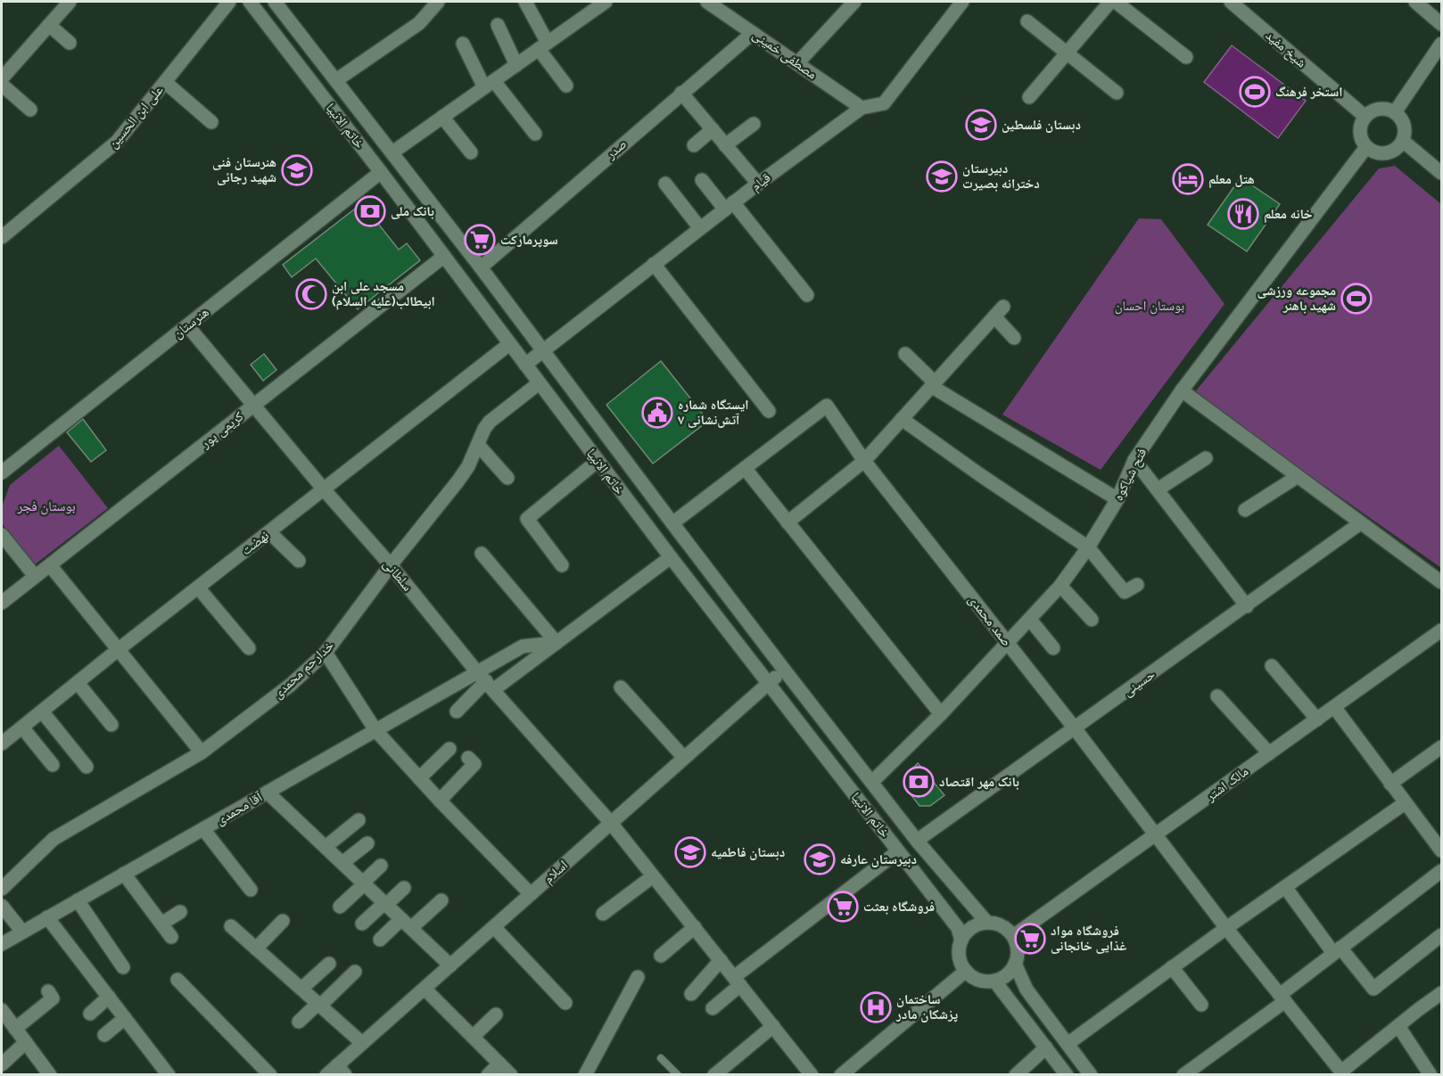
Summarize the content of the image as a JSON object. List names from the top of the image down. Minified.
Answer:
{"streets":{"street":["شیخ مفید","مصطفی خمینی","علی ابن الحسین","خاتم الانبیا","صدر","قیام","هنرستان","کریمی پور","فتح شیاکوه","نهضت","سلطانی","صمد محمدی","خدارحم محمدی","حسینی","مالک اشتر","آقا محمدی","اسلام"]},"crossings":[["شیخ مفید","فتح شیاکوه"],["مصطفی خمینی","صدر"],["مصطفی خمینی","قیام"],["خاتم الانبیا","صدر"],["خاتم الانبیا","قیام"],["خاتم الانبیا","هنرستان"],["خاتم الانبیا","کریمی پور"],["خاتم الانبیا","فتح شیاکوه"],["خاتم الانبیا","نهضت"],["خاتم الانبیا","خدارحم محمدی"],["خاتم الانبیا","حسینی"],["خاتم الانبیا","مالک اشتر"],["خاتم الانبیا","اسلام"],["هنرستان","سلطانی"],["کریمی پور","سلطانی"],["فتح شیاکوه","صمد محمدی"],["نهضت","سلطانی"],["سلطانی","خدارحم محمدی"],["سلطانی","آقا محمدی"],["سلطانی","اسلام"],["صمد محمدی","حسینی"],["صمد محمدی","مالک اشتر"]],"parks":["بوستان احسان","بوستان فجر"],"places":{"sports":["استخر فرهنگ","مجموعه ورزشی شهید باهنر"],"school or university":["دبستان فلسطین","هنرستان فنی شهید رجائی","دبیرستان دخترانه بصیرت","دبستان فاطمیه","دبیرستان عارفه"],"hotel":["هتل معلم"],"bank":["بانک ملی","بانک مهر اقتصاد"],"restaurant":["خانه معلم"],"supermarket":["سوپرمارکت","فروشگاه بعثت","فروشگاه مواد غذایی خانجانی"],"mosque":["مسجد علی ابن ابیطالب(علیه السلام)"],"public building":["ایستگاه شماره ۷ آتش‌نشانی"],"hospital":["ساختمان پزشکان مادر"]}}
